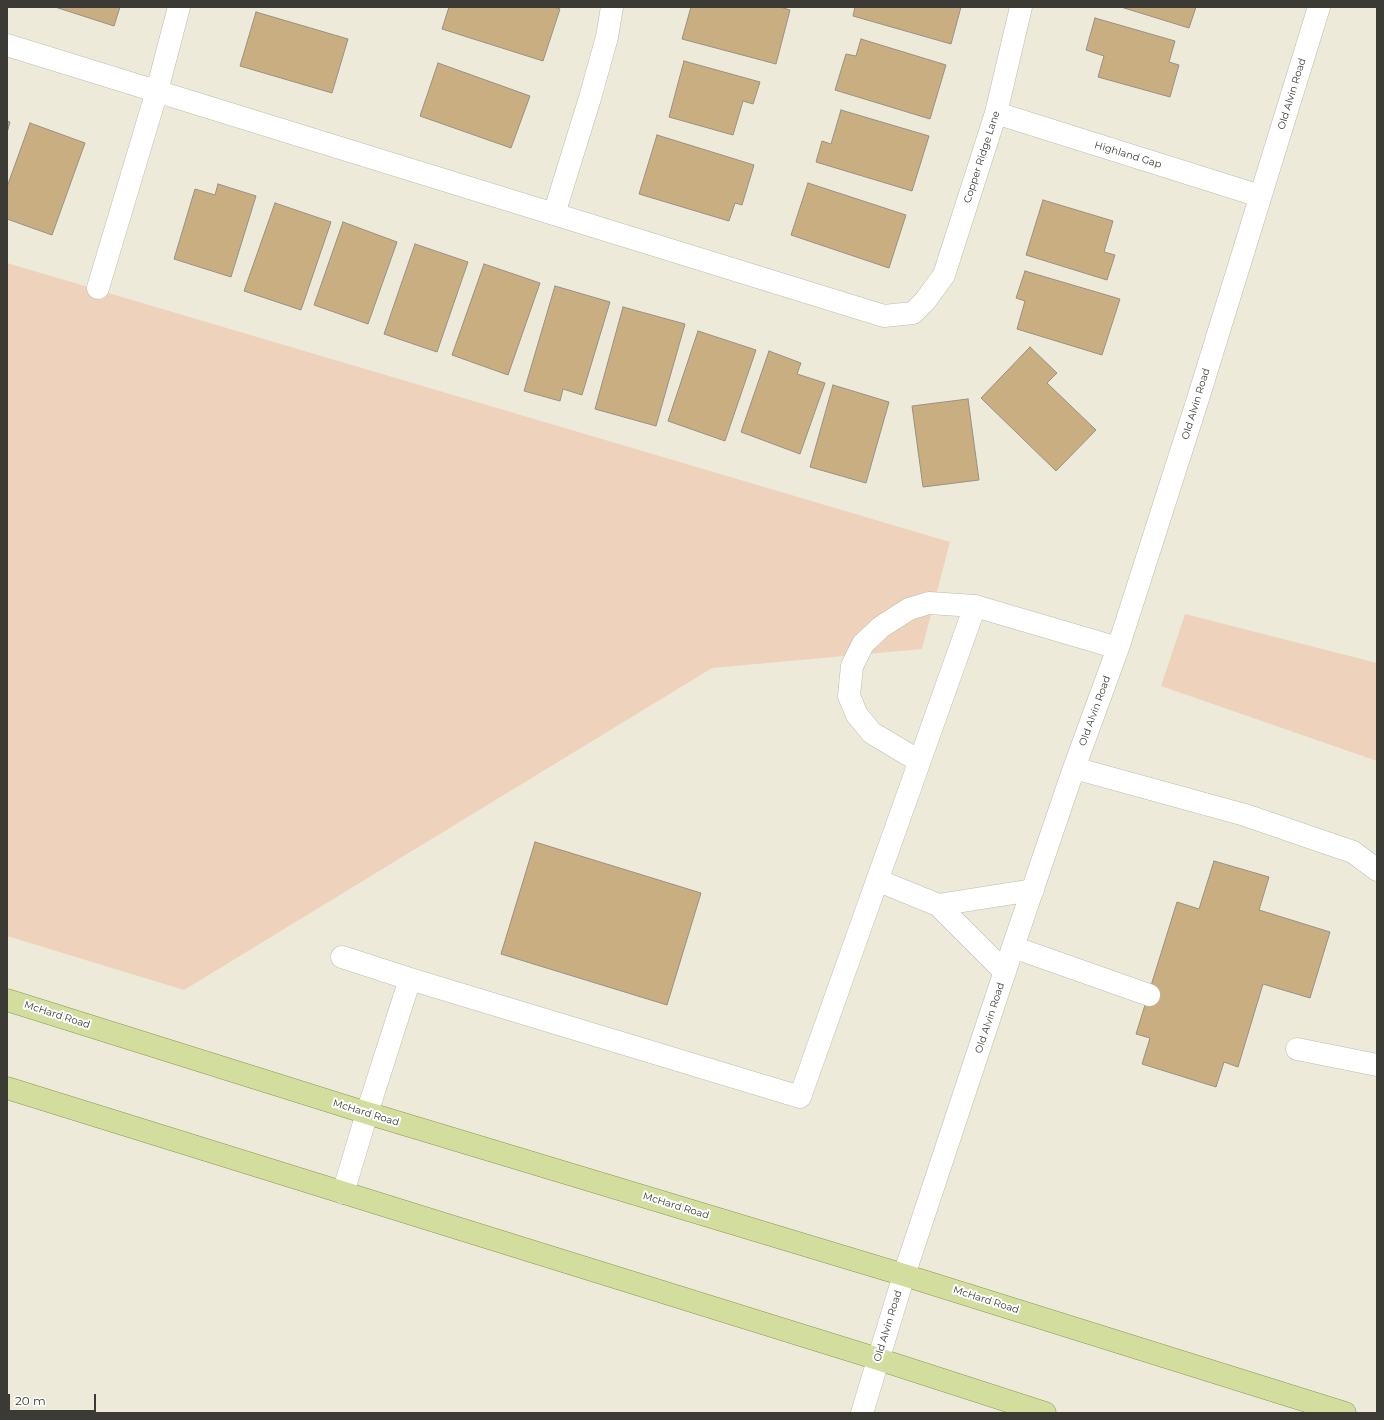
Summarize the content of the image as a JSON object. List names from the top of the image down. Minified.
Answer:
{"streets":{"main road":["McHard Road"],"street":["Old Alvin Road","Highland Gap","Copper Ridge Lane"]},"crossings":[["Old Alvin Road","Highland Gap"],["Old Alvin Road","McHard Road"],["Highland Gap","Copper Ridge Lane"]],"scale_bar":"20 m"}
